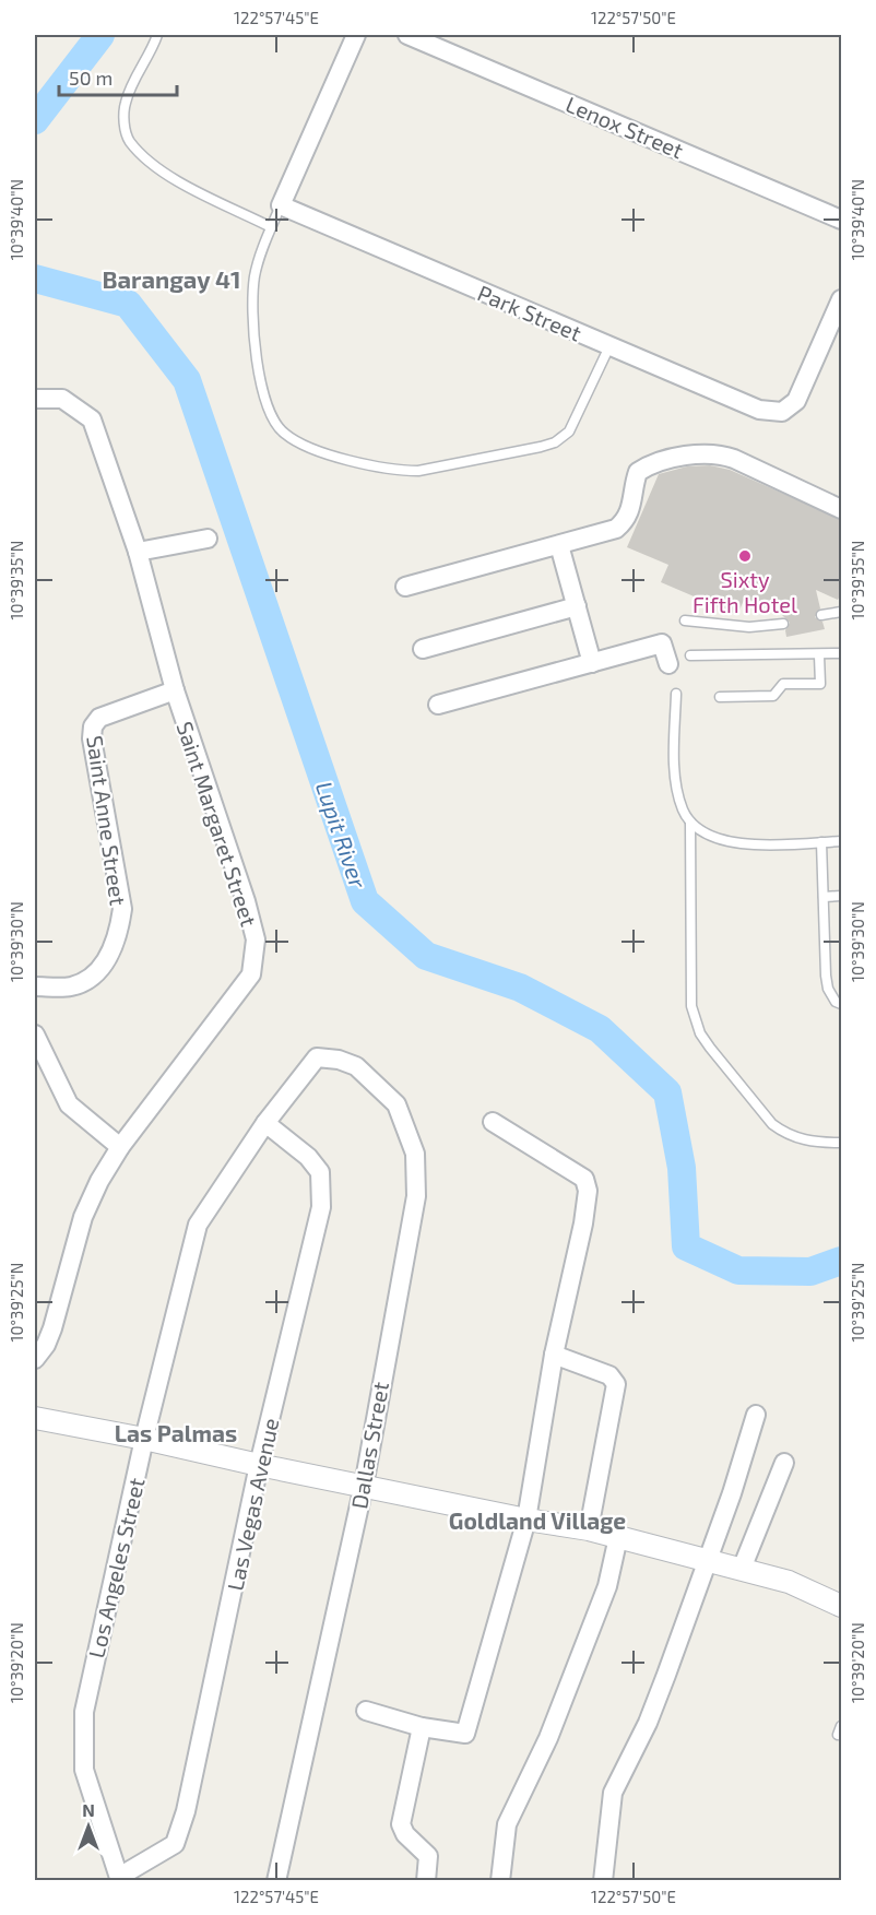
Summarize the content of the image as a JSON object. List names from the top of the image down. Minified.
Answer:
{"streets":{"street":["Lenox Street","Park Street","Saint Anne Street","Saint Margaret Street","Dallas Street","Las Vegas Avenue","Los Angeles Street"]},"crossings":[["Saint Anne Street","Saint Margaret Street"],["Dallas Street","Los Angeles Street"],["Las Vegas Avenue","Los Angeles Street"]],"districts":["Barangay 41","Las Palmas","Goldland Village"],"water":["Lupit River"],"places":["Sixty Fifth Hotel"],"scale_bar":"50 m","north":"top","coordinates":["122°57'45\"E","122°57'50\"E","10°39'40\"N","10°39'35\"N","10°39'30\"N","10°39'25\"N","10°39'20\"N"]}
